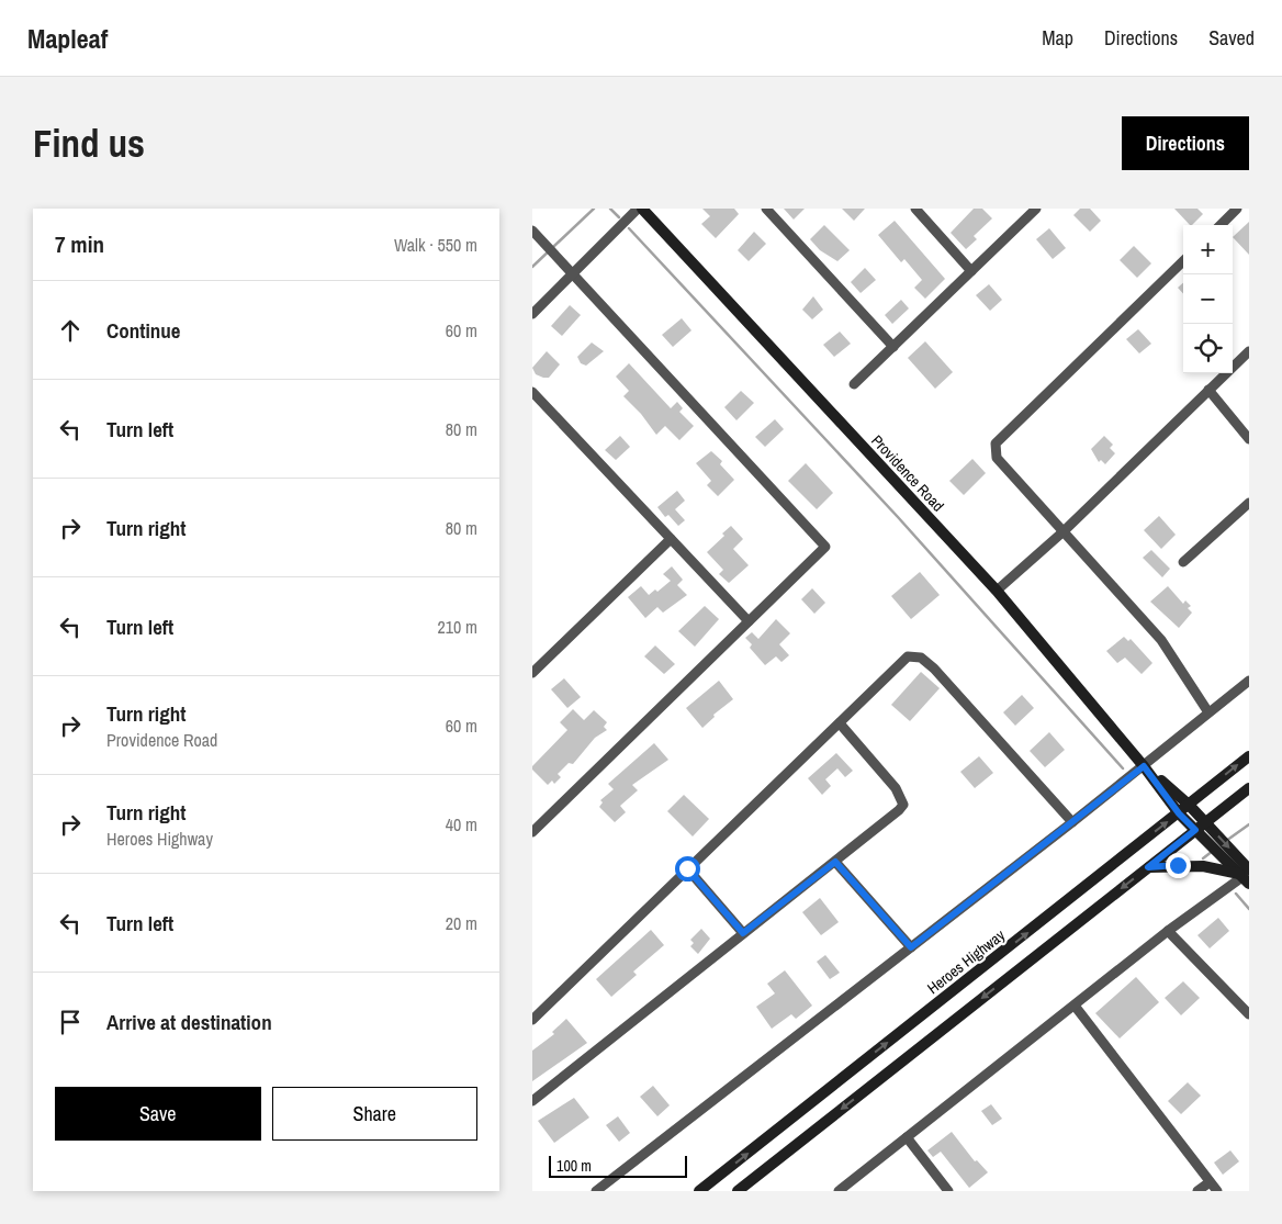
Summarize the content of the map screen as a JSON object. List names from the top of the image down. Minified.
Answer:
{"streets":{"main road":["Providence Road","Heroes Highway"]},"crossings":[["Providence Road","Heroes Highway"]],"scale_bar":"100 m","page":{"header":"Mapleaf","nav":["Map","Directions","Saved"],"buttons":["Directions",["Save","Share"]],"title":"Find us","heading":["7 min","Walk · 550 m"],"map_buttons":["+","−"],"list":[["Continue","60 m"],["Turn left","80 m"],["Turn right","80 m"],["Turn left","210 m"],["Turn right","Providence Road","60 m"],["Turn right","Heroes Highway","40 m"],["Turn left","20 m"],"Arrive at destination"],"scale":"100 m"}}
